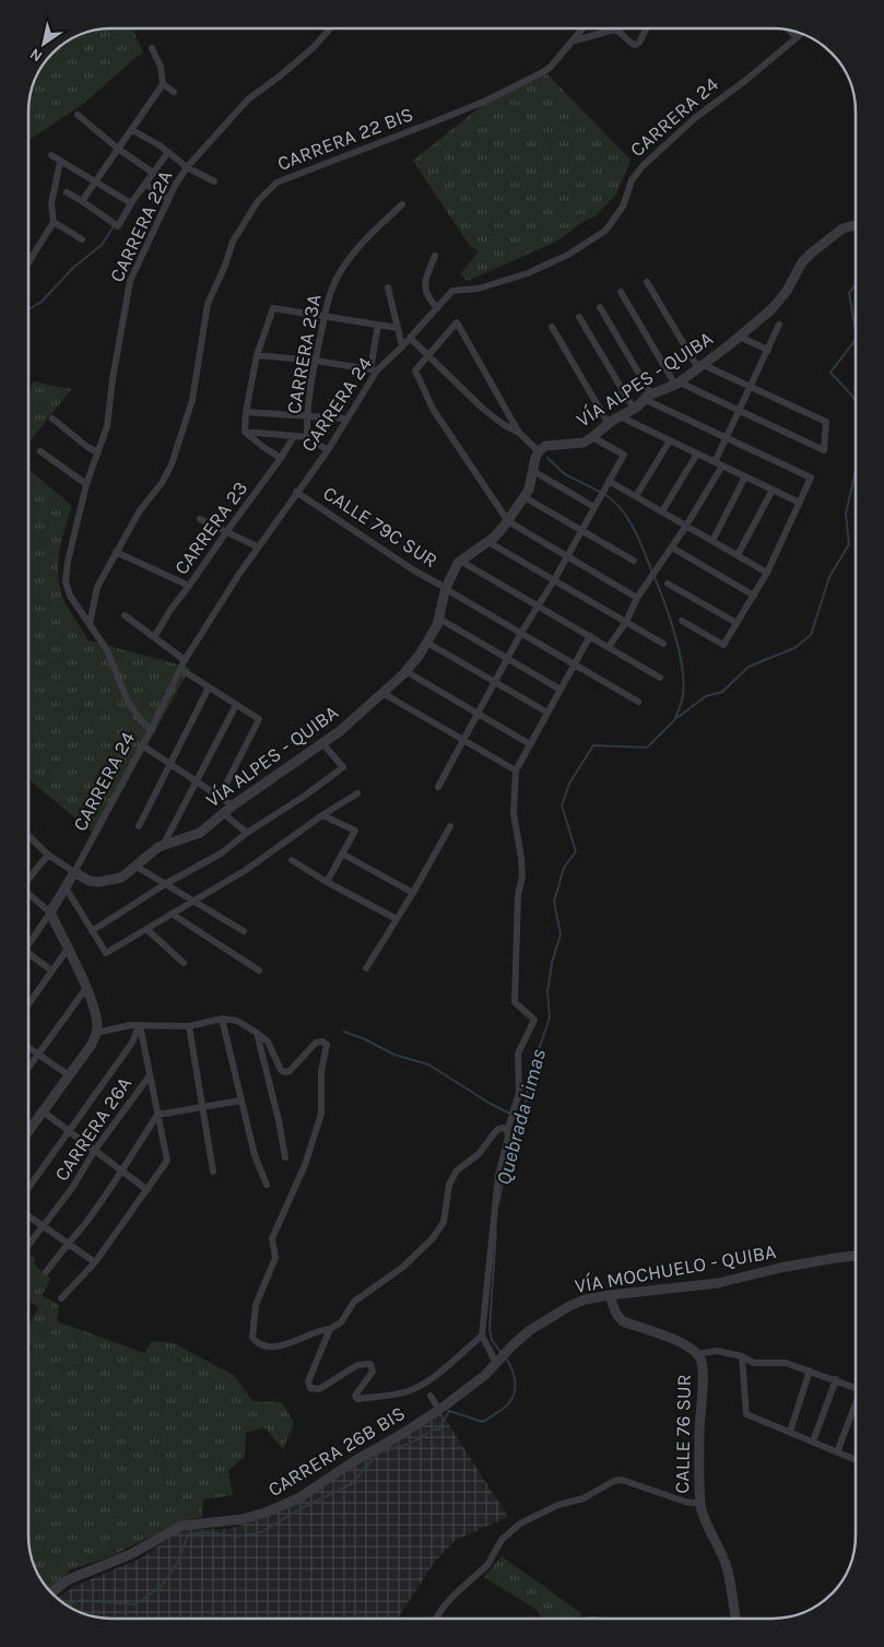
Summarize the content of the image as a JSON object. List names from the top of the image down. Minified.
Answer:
{"streets":{"street":["CARRERA 24","CARRERA 22 BIS","CARRERA 22A","CARRERA 23A","VÍA ALPES - QUIBA","CALLE 79C SUR","CARRERA 23","CARRERA 26A","VÍA MOCHUELO - QUIBA","CALLE 76 SUR","CARRERA 26B BIS"]},"crossings":[["CARRERA 24","VÍA ALPES - QUIBA"],["CARRERA 24","CALLE 79C SUR"],["CARRERA 22 BIS","CARRERA 22A"],["VÍA ALPES - QUIBA","CALLE 79C SUR"],["VÍA MOCHUELO - QUIBA","CALLE 76 SUR"],["VÍA MOCHUELO - QUIBA","CARRERA 26B BIS"]],"water":["Quebrada Limas"],"north":"bottom left"}
